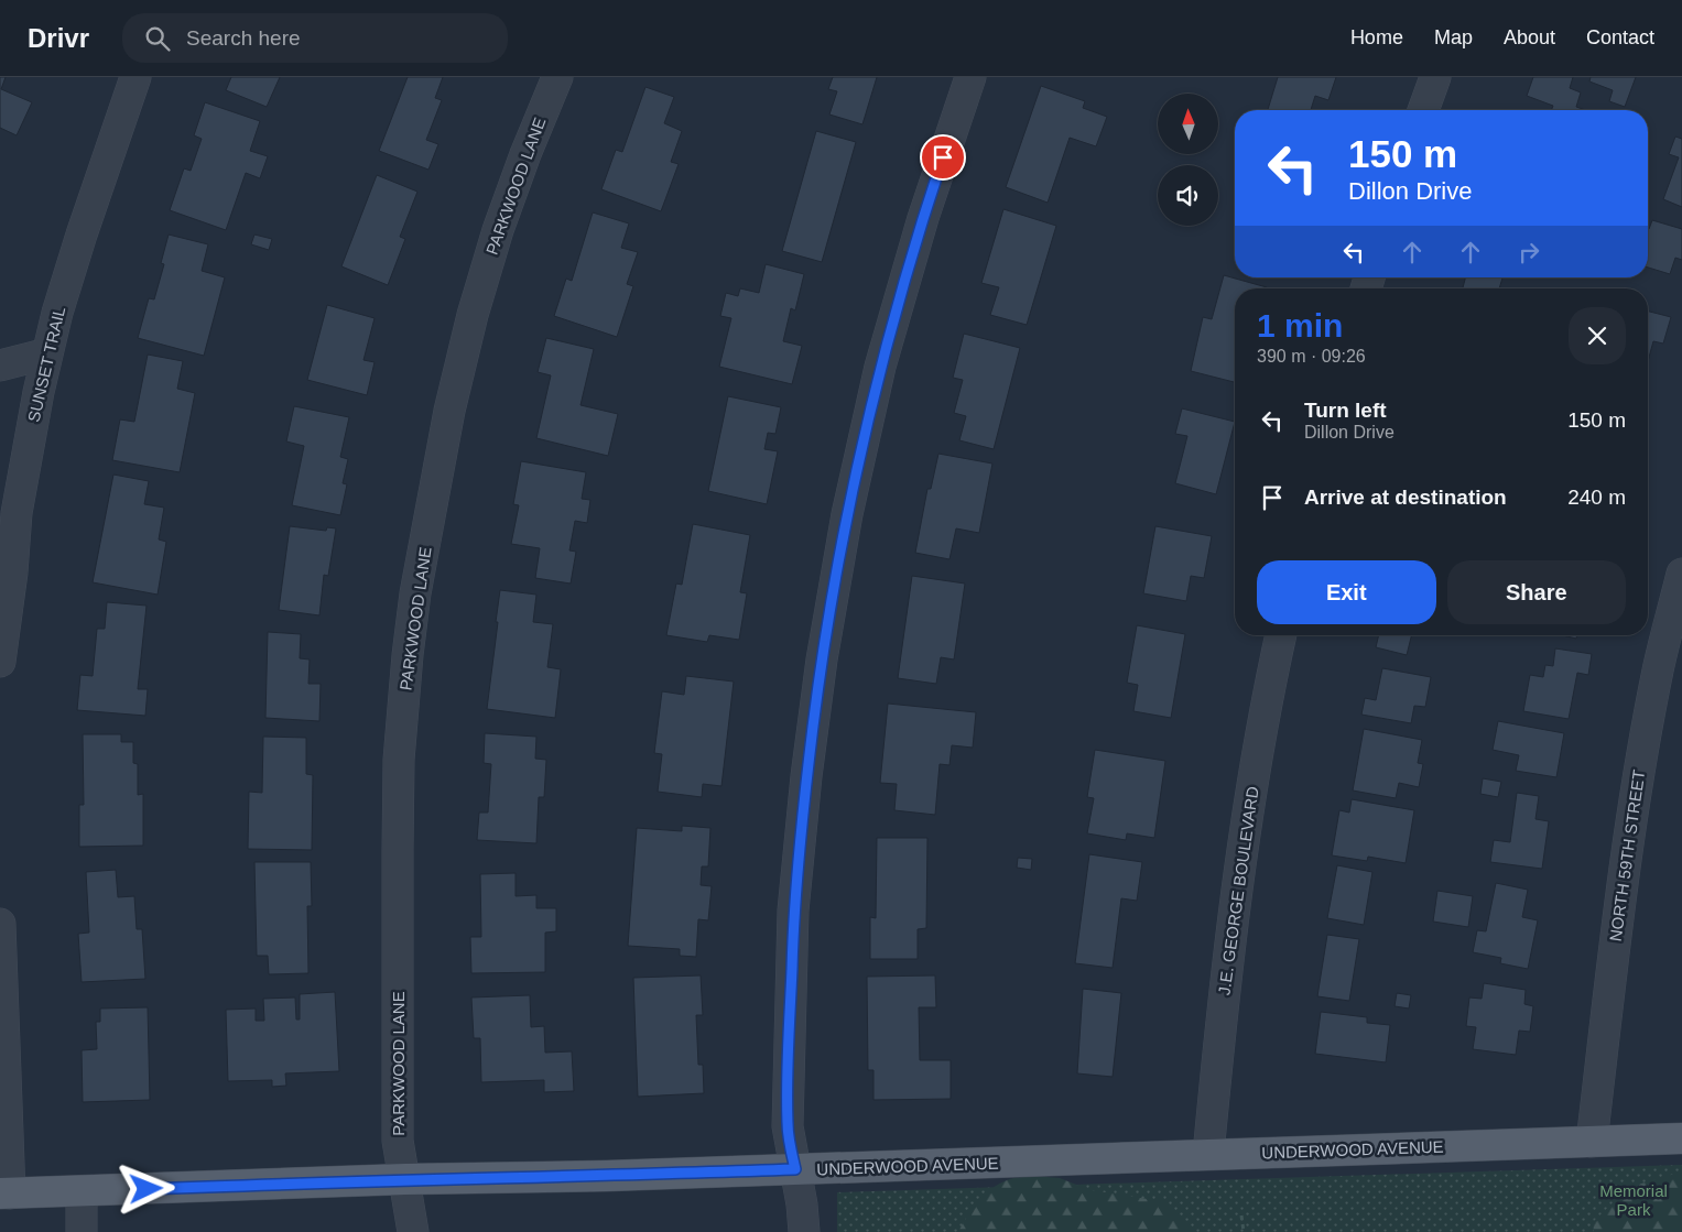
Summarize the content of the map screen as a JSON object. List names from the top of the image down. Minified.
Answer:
{"streets":{"main road":["UNDERWOOD AVENUE"],"street":["PARKWOOD LANE","SUNSET TRAIL","NORTH 59TH STREET","J.E. GEORGE BOULEVARD"]},"crossings":[["PARKWOOD LANE","UNDERWOOD AVENUE"],["NORTH 59TH STREET","UNDERWOOD AVENUE"],["J.E. GEORGE BOULEVARD","UNDERWOOD AVENUE"]],"parks":["Memorial Park"],"north":"top","page":{"header":"Drivr","search":"Search here","nav":["Home","Map","About","Contact"],"turn":["150 m","Dillon Drive"],"heading":["1 min","390 m · 09:26"],"list":[{"name":"Turn left","note":"Dillon Drive","value":"150 m"},{"name":"Arrive at destination","value":"240 m"}],"buttons":["Exit","Share"]}}
